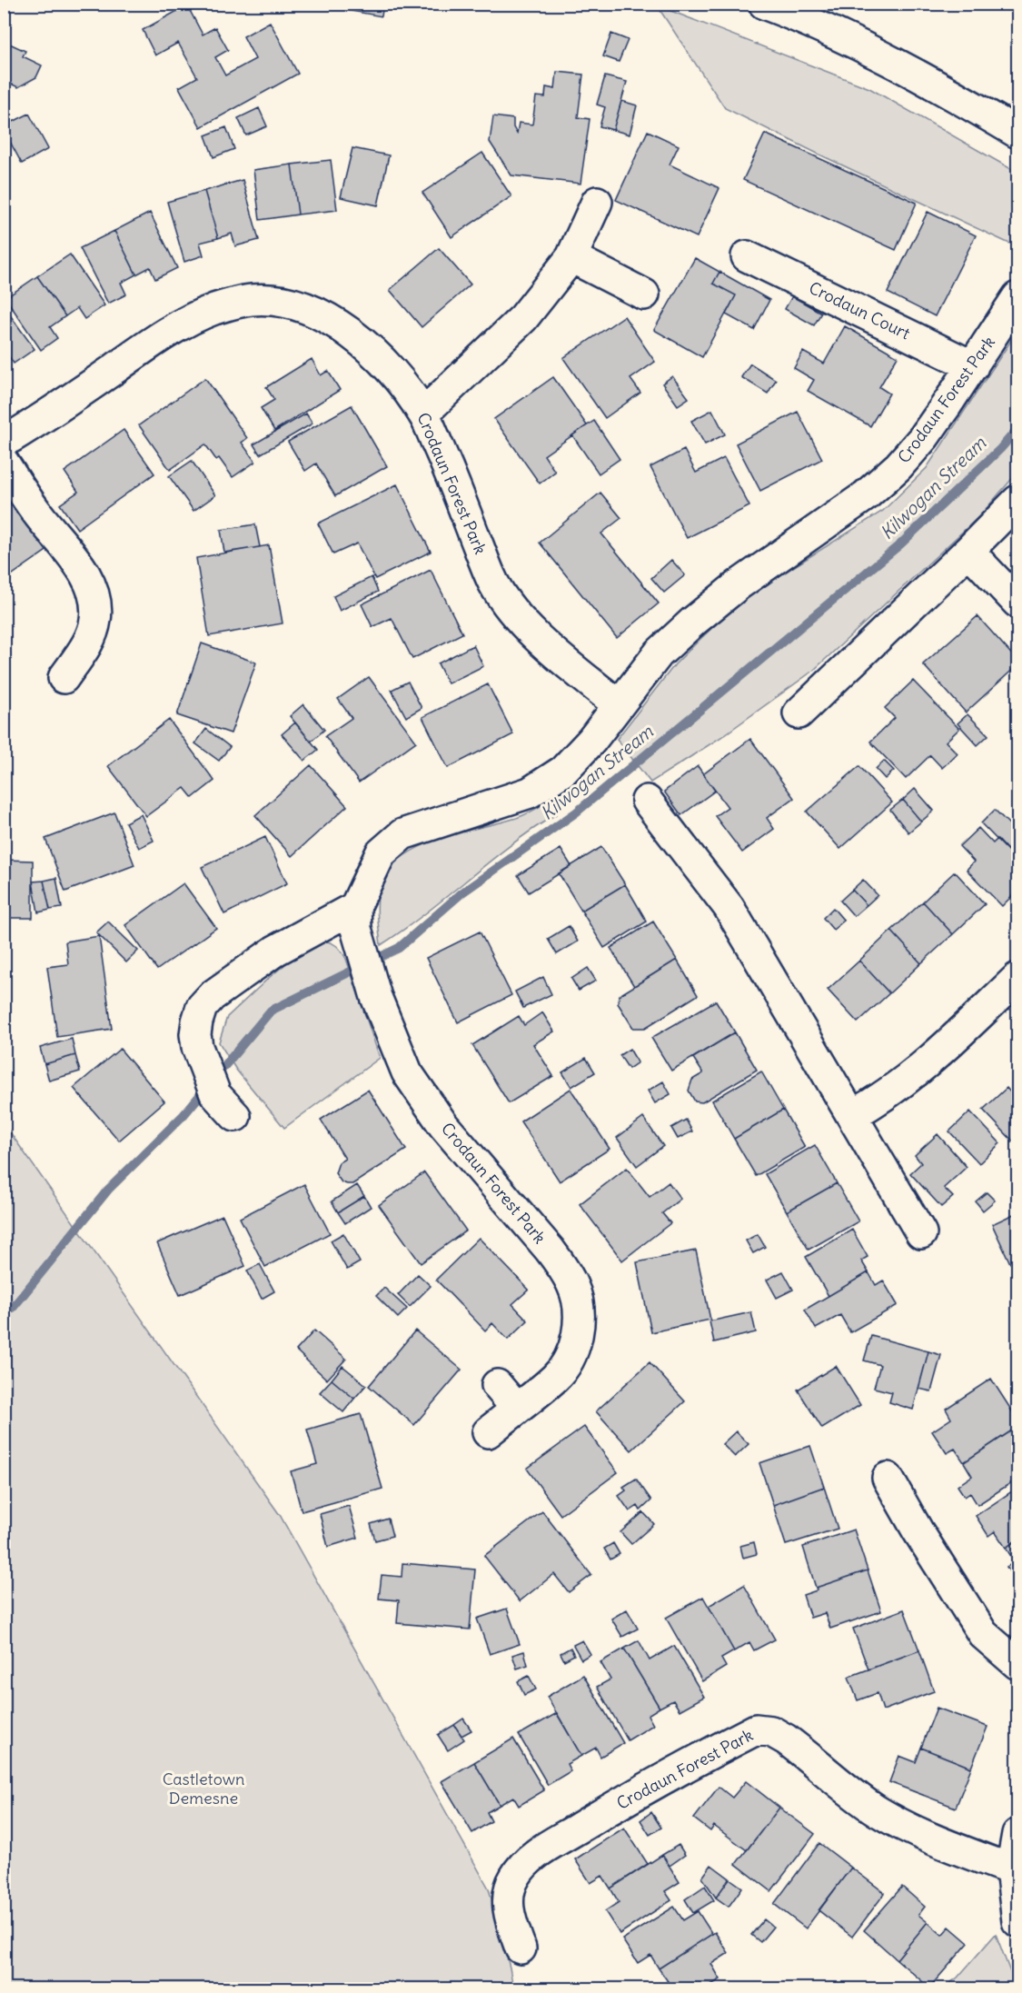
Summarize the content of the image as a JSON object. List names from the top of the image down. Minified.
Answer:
{"streets":{"street":["Crodaun Court","Crodaun Forest Park"]},"crossings":[["Crodaun Court","Crodaun Forest Park"]],"water":["Kilwogan Stream"],"parks":["Castletown Demesne"]}
